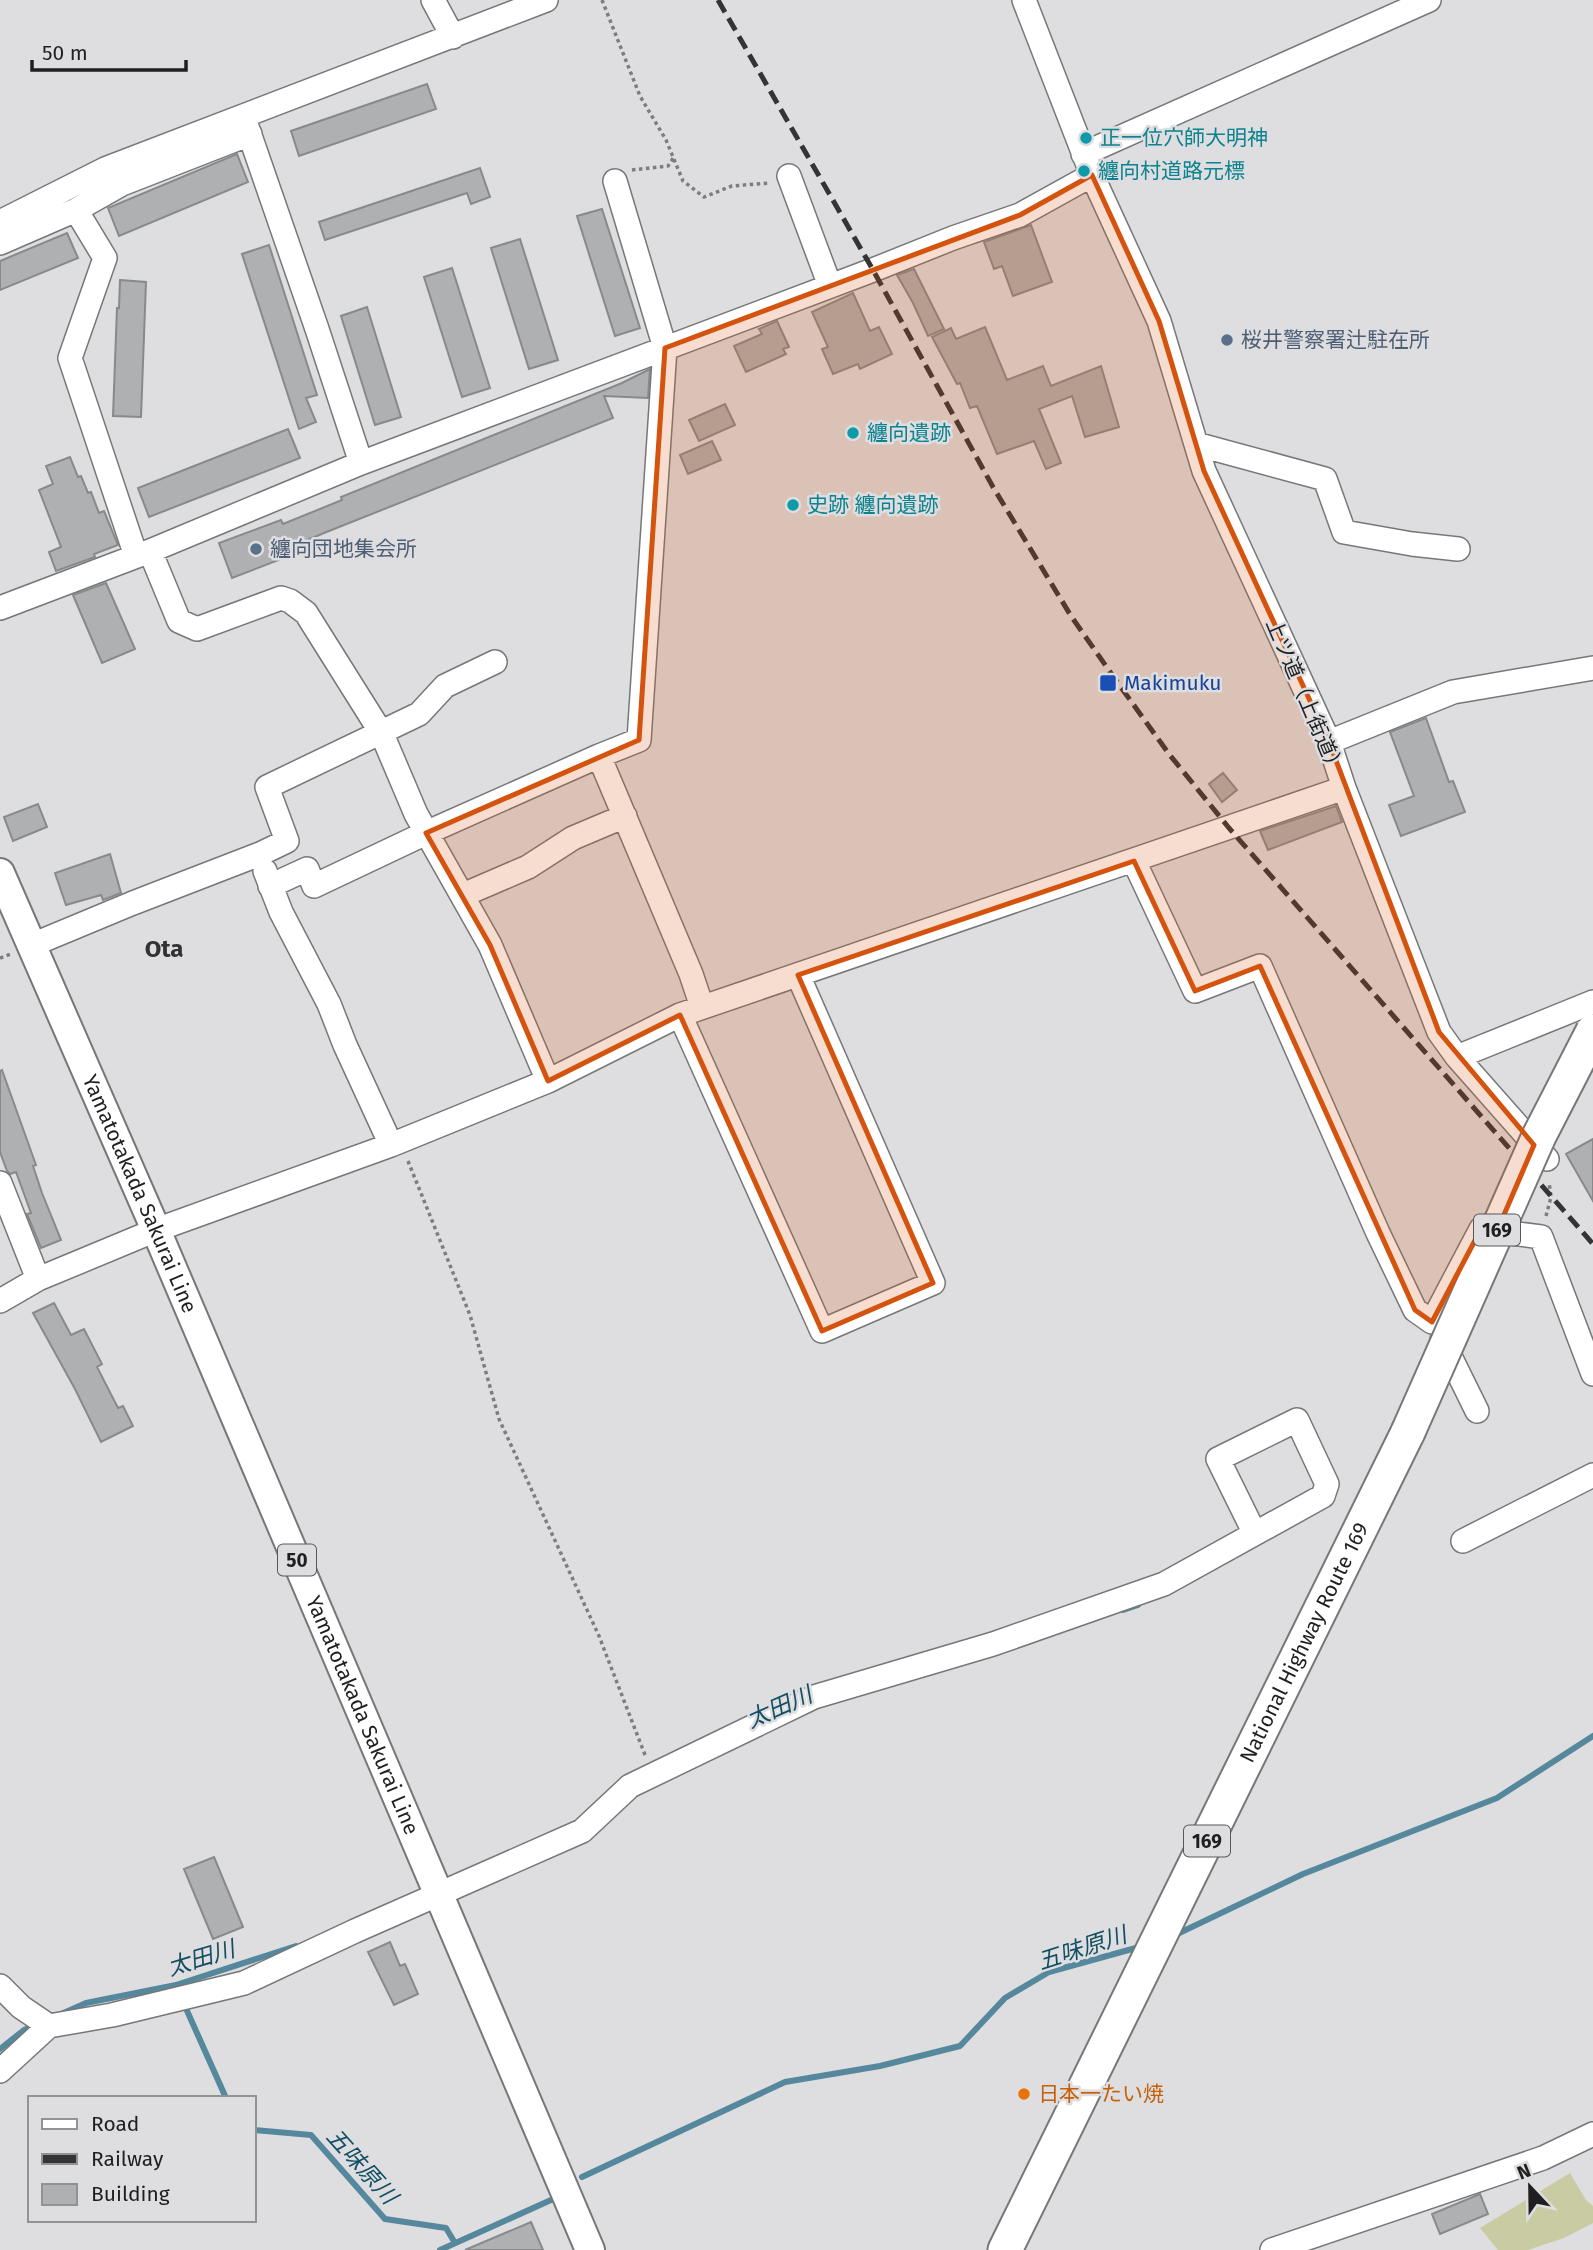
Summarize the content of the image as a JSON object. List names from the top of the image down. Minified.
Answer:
{"streets":{"highway":["169","National Highway Route 169"],"main road":["Yamatotakada Sakurai Line","50"],"street":["上ツ道（上街道）"]},"districts":["Ota"],"water":["太田川","五味原川"],"places":{"other":["正一位穴師大明神","纏向村道路元標","桜井警察署辻駐在所","纏向遺跡","史跡 纏向遺跡","纏向団地集会所","日本一たい焼"],"transit":["Makimuku"]},"legend":["Road","Railway","Building"],"scale_bar":"50 m","north":"top"}
